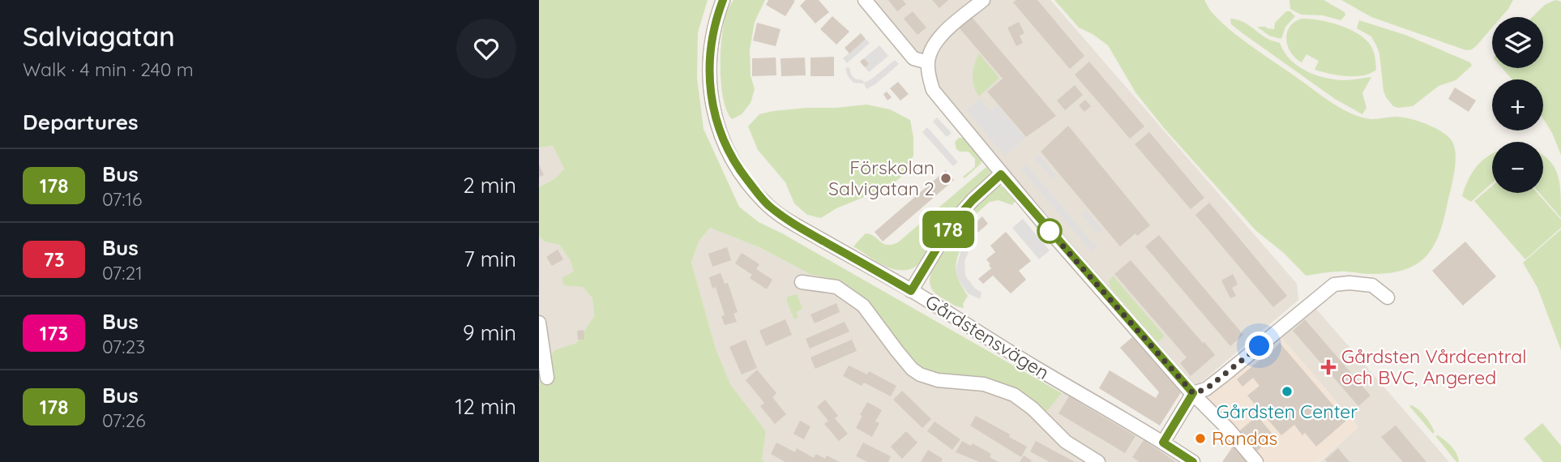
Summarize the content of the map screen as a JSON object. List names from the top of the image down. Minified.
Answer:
{"streets":{"street":["Gårdstensvägen"]},"places":{"other":["Förskolan Salvigatan 2","Gårdsten Center","Randas"],"health":["Gårdsten Vårdcentral och BVC, Angered"]},"lines":["bus line 178"],"page":{"heading":[["Salviagatan","Walk · 4 min · 240 m"],"Departures"],"on_map":"178","map_buttons":["+","−"],"list":[{"mark":"178","name":"Bus","note":"07:16","value":"2 min"},{"mark":"73","name":"Bus","note":"07:21","value":"7 min"},{"mark":"173","name":"Bus","note":"07:23","value":"9 min"},{"mark":"178","name":"Bus","note":"07:26","value":"12 min"}]}}
